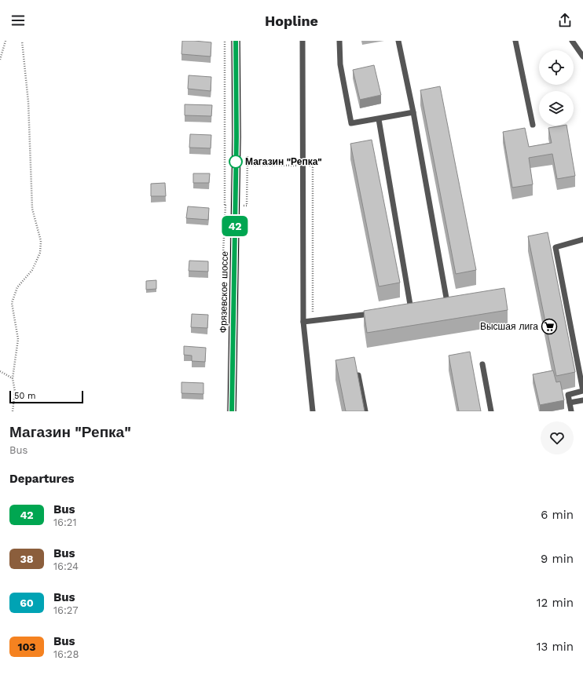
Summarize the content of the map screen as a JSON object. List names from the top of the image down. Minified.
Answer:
{"streets":{"highway":["Фрязевское шоссе"]},"places":{"other":["Магазин \"Репка\""],"supermarket":["Высшая лига"]},"lines":["bus line 42"],"scale_bar":"50 m","page":{"header":"Hopline","on_map":"42","scale":"50 m","heading":[["Магазин \"Репка\"","Bus"],"Departures"],"list":[{"mark":"42","name":"Bus","note":"16:21","value":"6 min"},{"mark":"38","name":"Bus","note":"16:24","value":"9 min"},{"mark":"60","name":"Bus","note":"16:27","value":"12 min"},{"mark":"103","name":"Bus","note":"16:28","value":"13 min"}]}}
